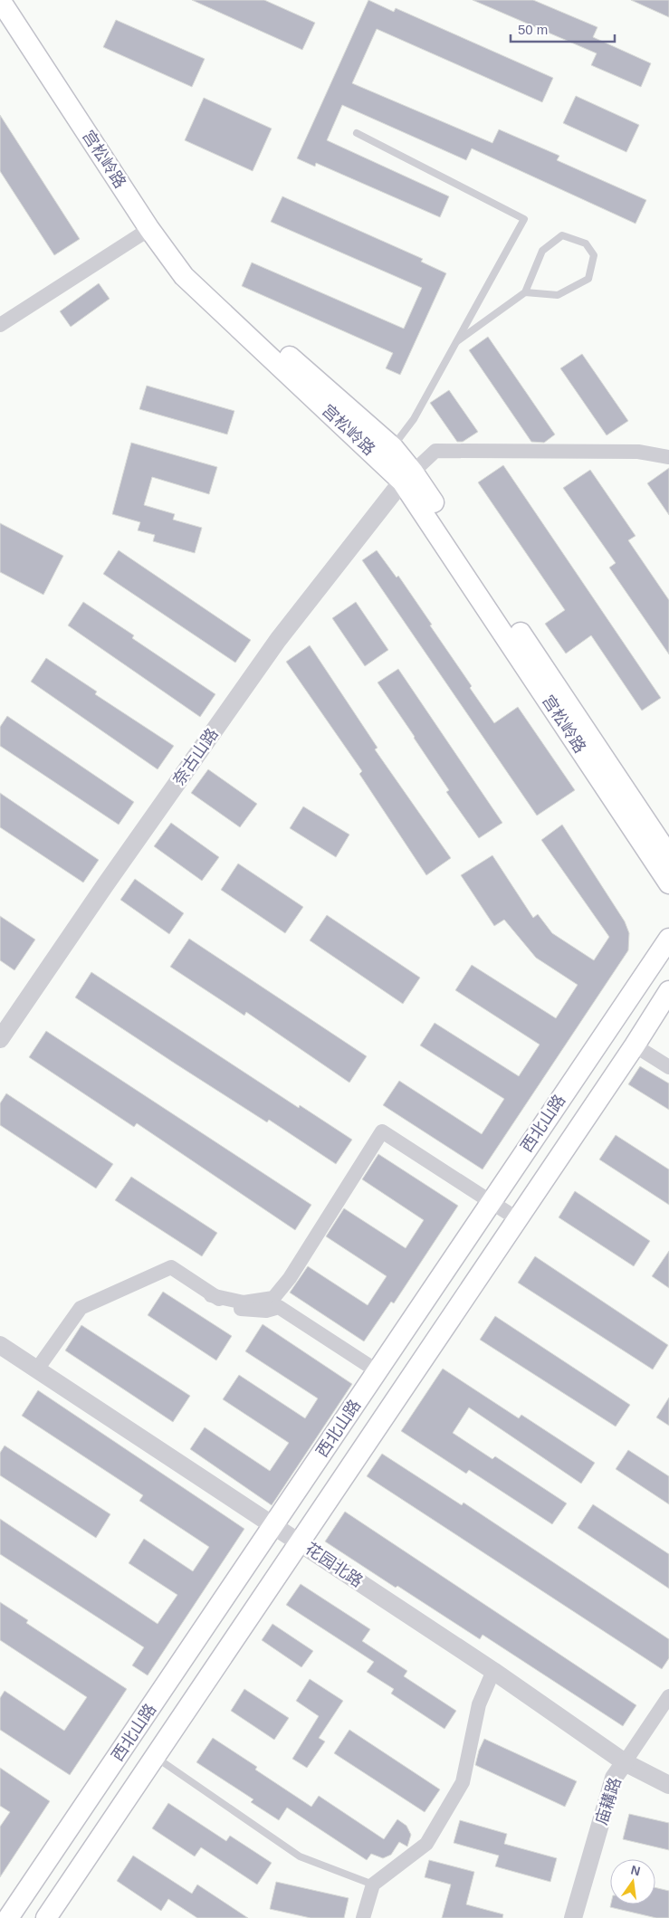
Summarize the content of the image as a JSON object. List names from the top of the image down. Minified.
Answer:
{"streets":{"main road":["宫松岭路","西北山路"],"street":["奈古山路","花园北路","庙耩路"]},"crossings":[["宫松岭路","奈古山路"],["西北山路","花园北路"],["花园北路","庙耩路"]],"scale_bar":"50 m","north":"top"}
